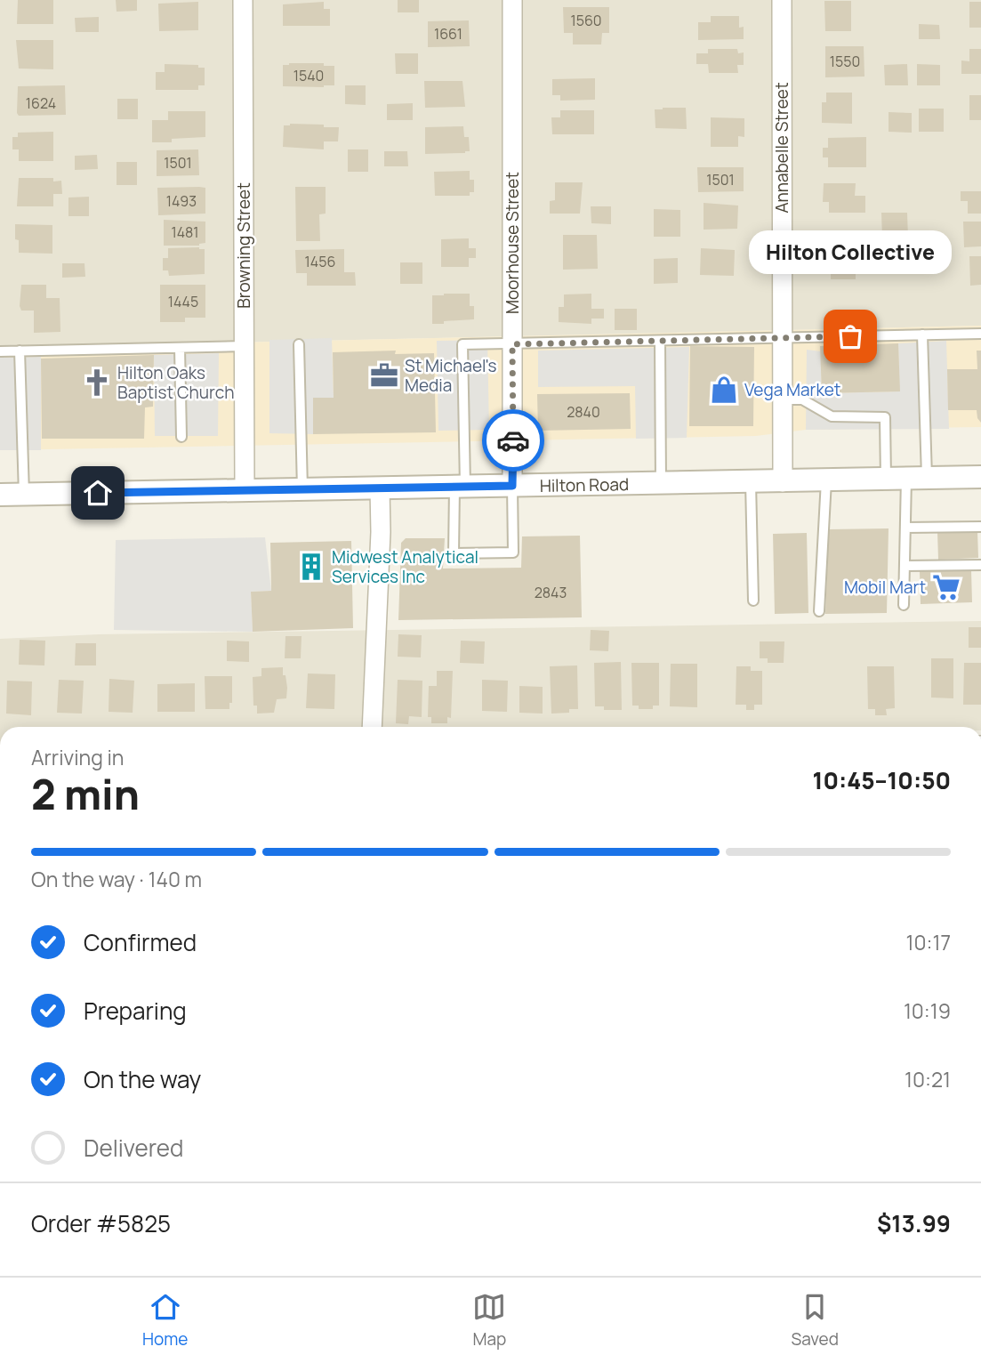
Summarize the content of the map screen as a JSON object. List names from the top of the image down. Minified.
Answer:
{"streets":{"street":["Annabelle Street","Moorhouse Street","Browning Street","Hilton Road"]},"crossings":[["Annabelle Street","Hilton Road"],["Moorhouse Street","Hilton Road"],["Browning Street","Hilton Road"]],"places":{"other":["Hilton Collective"],"office":["St Michael's Media"],"church":["Hilton Oaks Baptist Church"],"shop":["Vega Market"],"building":["Midwest Analytical Services Inc"],"supermarket":["Mobil Mart"]},"house_numbers":["1560","1661","1550","1540","1624","1501","1501","1493","1481","1456","1445","2840","2843"],"page":{"bubble":"Hilton Collective","heading":["2 min","Arriving in","10:45–10:50"],"panel":["Order #5825","$13.99"],"bar":"On the way · 140 m","list":[["Confirmed","10:17"],["Preparing","10:19"],["On the way","10:21"],"Delivered"],"tabs":["Home","Map","Saved"]}}
